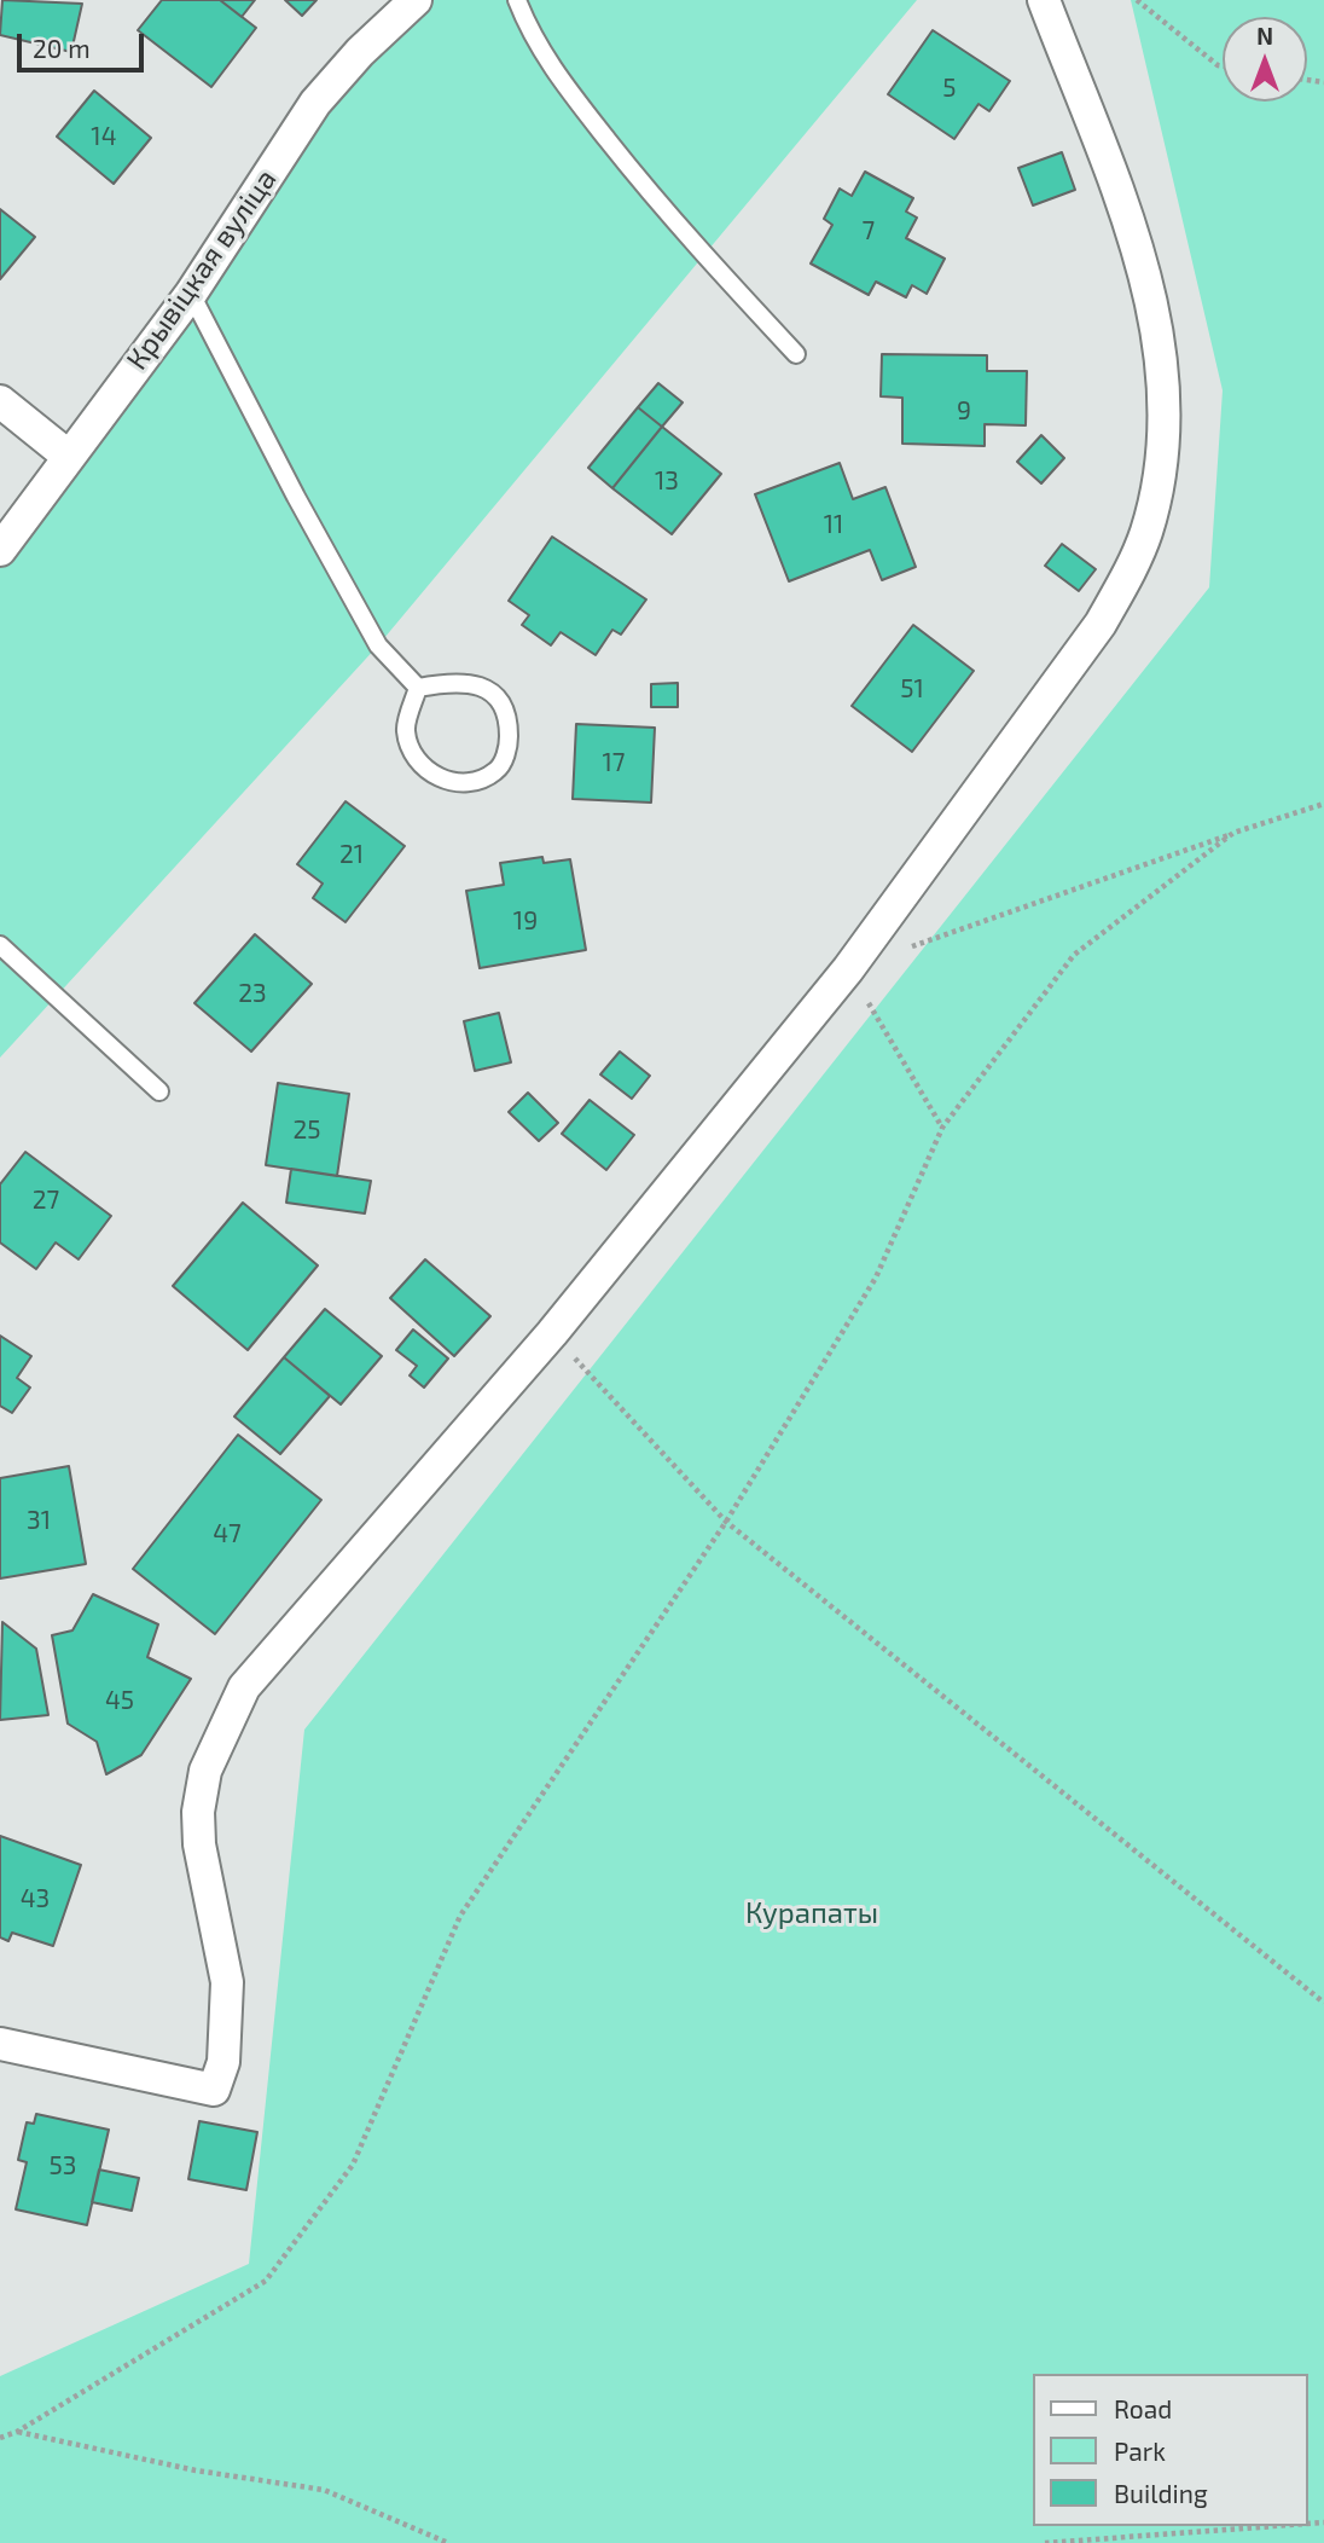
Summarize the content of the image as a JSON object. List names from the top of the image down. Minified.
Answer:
{"streets":{"street":["Крывіцкая вуліца"]},"parks":["Курапаты"],"house_numbers":["5","14","7","9","13","11","51","17","21","19","23","25","27","31","47","45","43","53"],"legend":["Road","Park","Building"],"scale_bar":"20 m","north":"top"}
